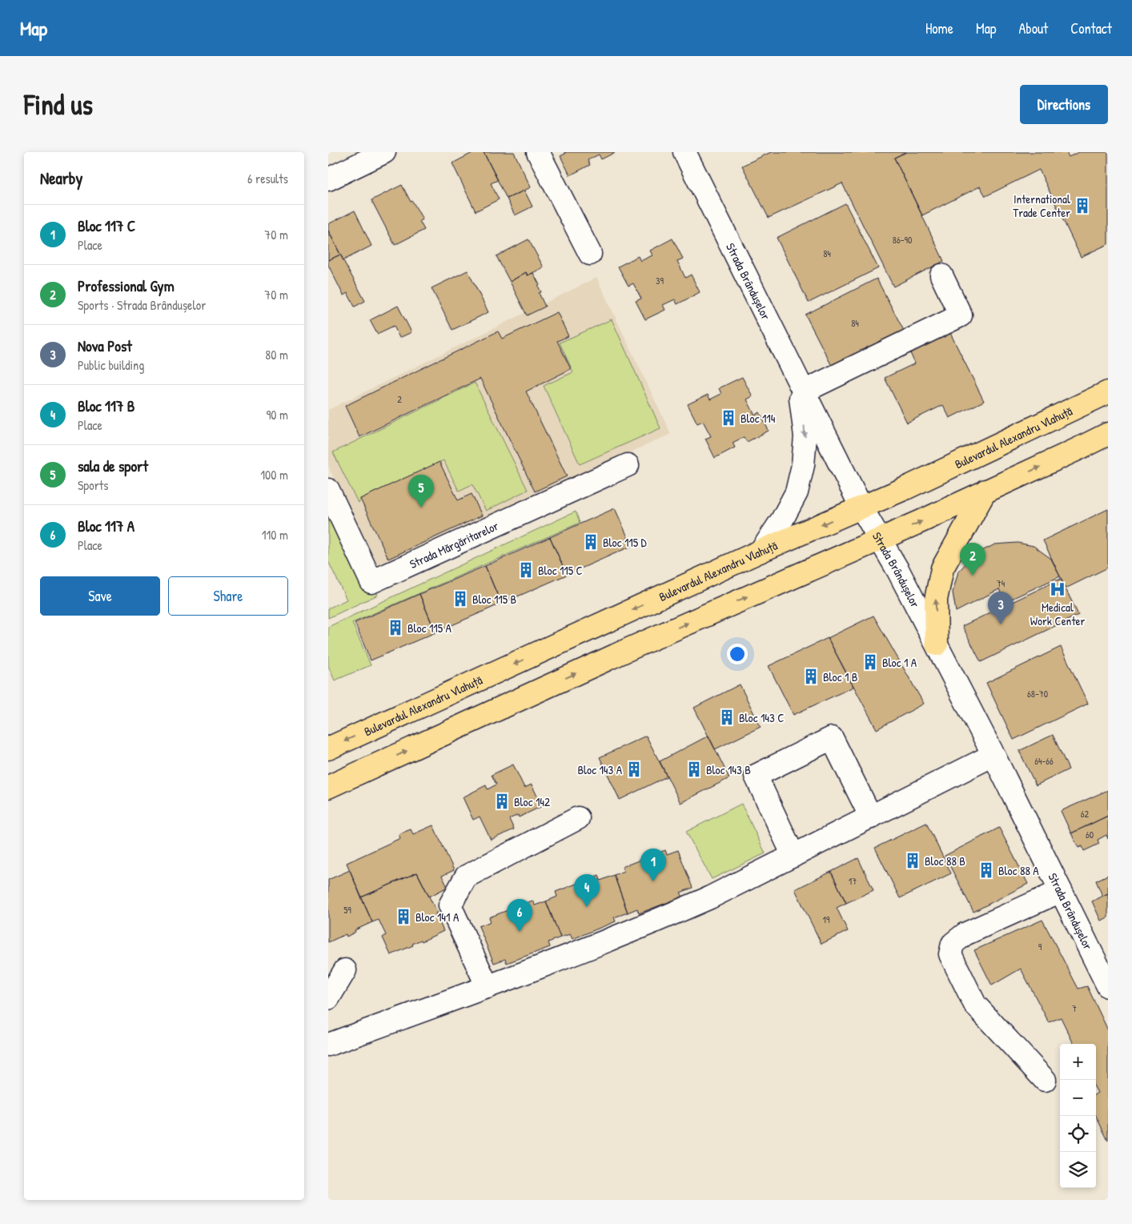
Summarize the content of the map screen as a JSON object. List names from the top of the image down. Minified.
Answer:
{"streets":{"main road":["Bulevardul Alexandru Vlahuță"],"street":["Strada Brândușelor","Strada Mărgăritarelor"]},"crossings":[["Strada Brândușelor","Bulevardul Alexandru Vlahuță"]],"places":{"building":["International Trade Center","Bloc 114","Bloc 115 D","Bloc 115 C","Bloc 115 B","Bloc 115 A","Bloc 1 A","Bloc 1 B","Bloc 143 C","Bloc 143 A","Bloc 143 B","Bloc 142","Bloc 88 B","Bloc 88 A","Bloc 141 A"],"hospital":["Medical Work Center"]},"house_numbers":["86-90","84","39","84","2","74","68-70","64-66","62","60","17","59","19","9","7"],"page":{"header":"Map","nav":["Home","Map","About","Contact"],"buttons":["Directions",["Save","Share"]],"title":"Find us","heading":["Nearby","6 results"],"list":[{"mark":"1","name":"Bloc 117 C","note":"Place","value":"70 m"},{"mark":"2","name":"Professional Gym","note":"Sports · Strada Brândușelor","value":"70 m"},{"mark":"3","name":"Nova Post","note":"Public building","value":"80 m"},{"mark":"4","name":"Bloc 117 B","note":"Place","value":"90 m"},{"mark":"5","name":"sala de sport","note":"Sports","value":"100 m"},{"mark":"6","name":"Bloc 117 A","note":"Place","value":"110 m"}],"pins":["5","2","3","1","4","6"],"map_buttons":["+","−"]}}
